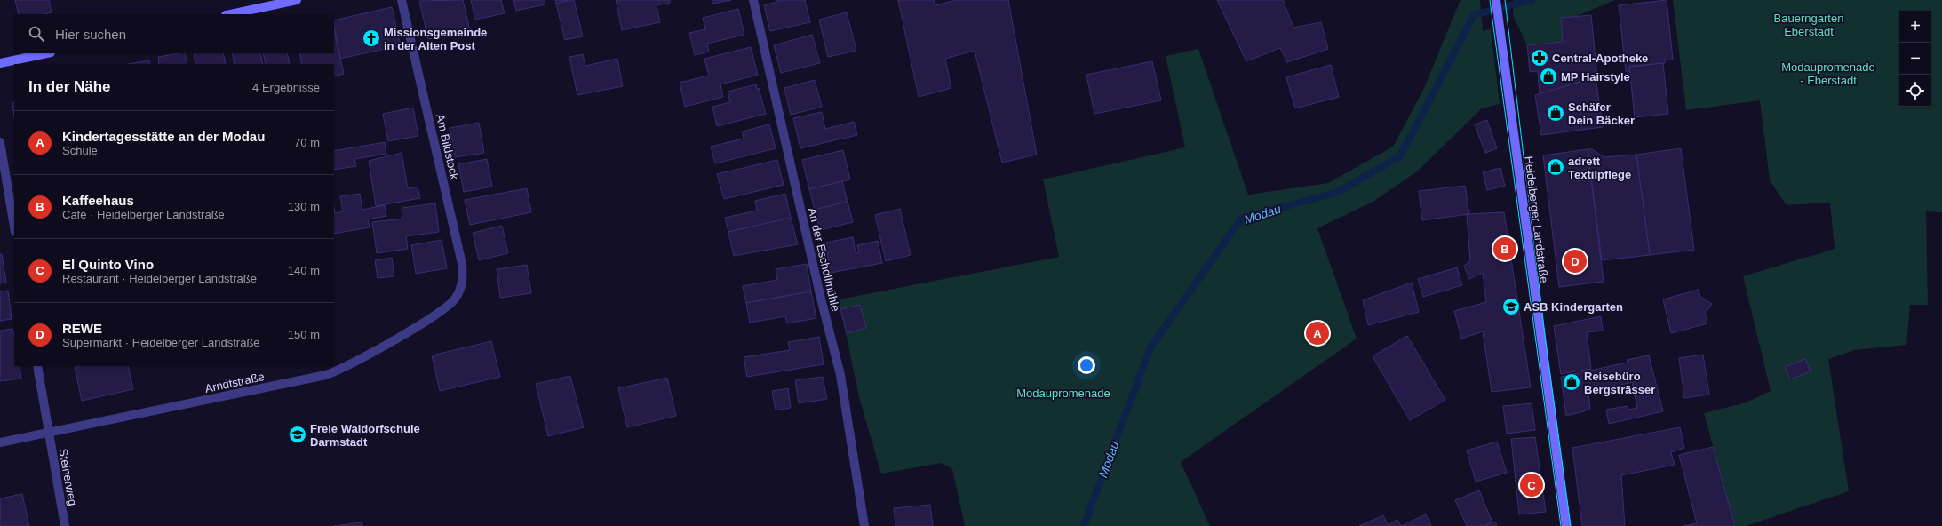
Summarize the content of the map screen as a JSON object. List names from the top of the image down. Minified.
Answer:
{"streets":{"street":["Am Bildstock","Heidelberger Landstraße","An der Eschollmühle","Arndtstraße","Steinerweg"]},"crossings":[["Am Bildstock","Arndtstraße"],["Arndtstraße","Steinerweg"]],"water":["Modau"],"parks":["Bauerngarten Eberstadt","Modaupromenade - Eberstadt","Modaupromenade"],"places":{"church":["Missionsgemeinde in der Alten Post"],"pharmacy":["Central-Apotheke"],"shop":["MP Hairstyle","Schäfer Dein Bäcker","adrett Textilpflege","Reisebüro Bergsträsser"],"school or university":["ASB Kindergarten","Freie Waldorfschule Darmstadt"]},"page":{"map_buttons":["+","−"],"search":"Hier suchen","heading":["In der Nähe","4 Ergebnisse"],"list":[{"mark":"A","name":"Kindertagesstätte an der Modau","note":"Schule","value":"70 m"},{"mark":"B","name":"Kaffeehaus","note":"Café · Heidelberger Landstraße","value":"130 m"},{"mark":"C","name":"El Quinto Vino","note":"Restaurant · Heidelberger Landstraße","value":"140 m"},{"mark":"D","name":"REWE","note":"Supermarkt · Heidelberger Landstraße","value":"150 m"}],"pins":["B","D","A","C"]}}
